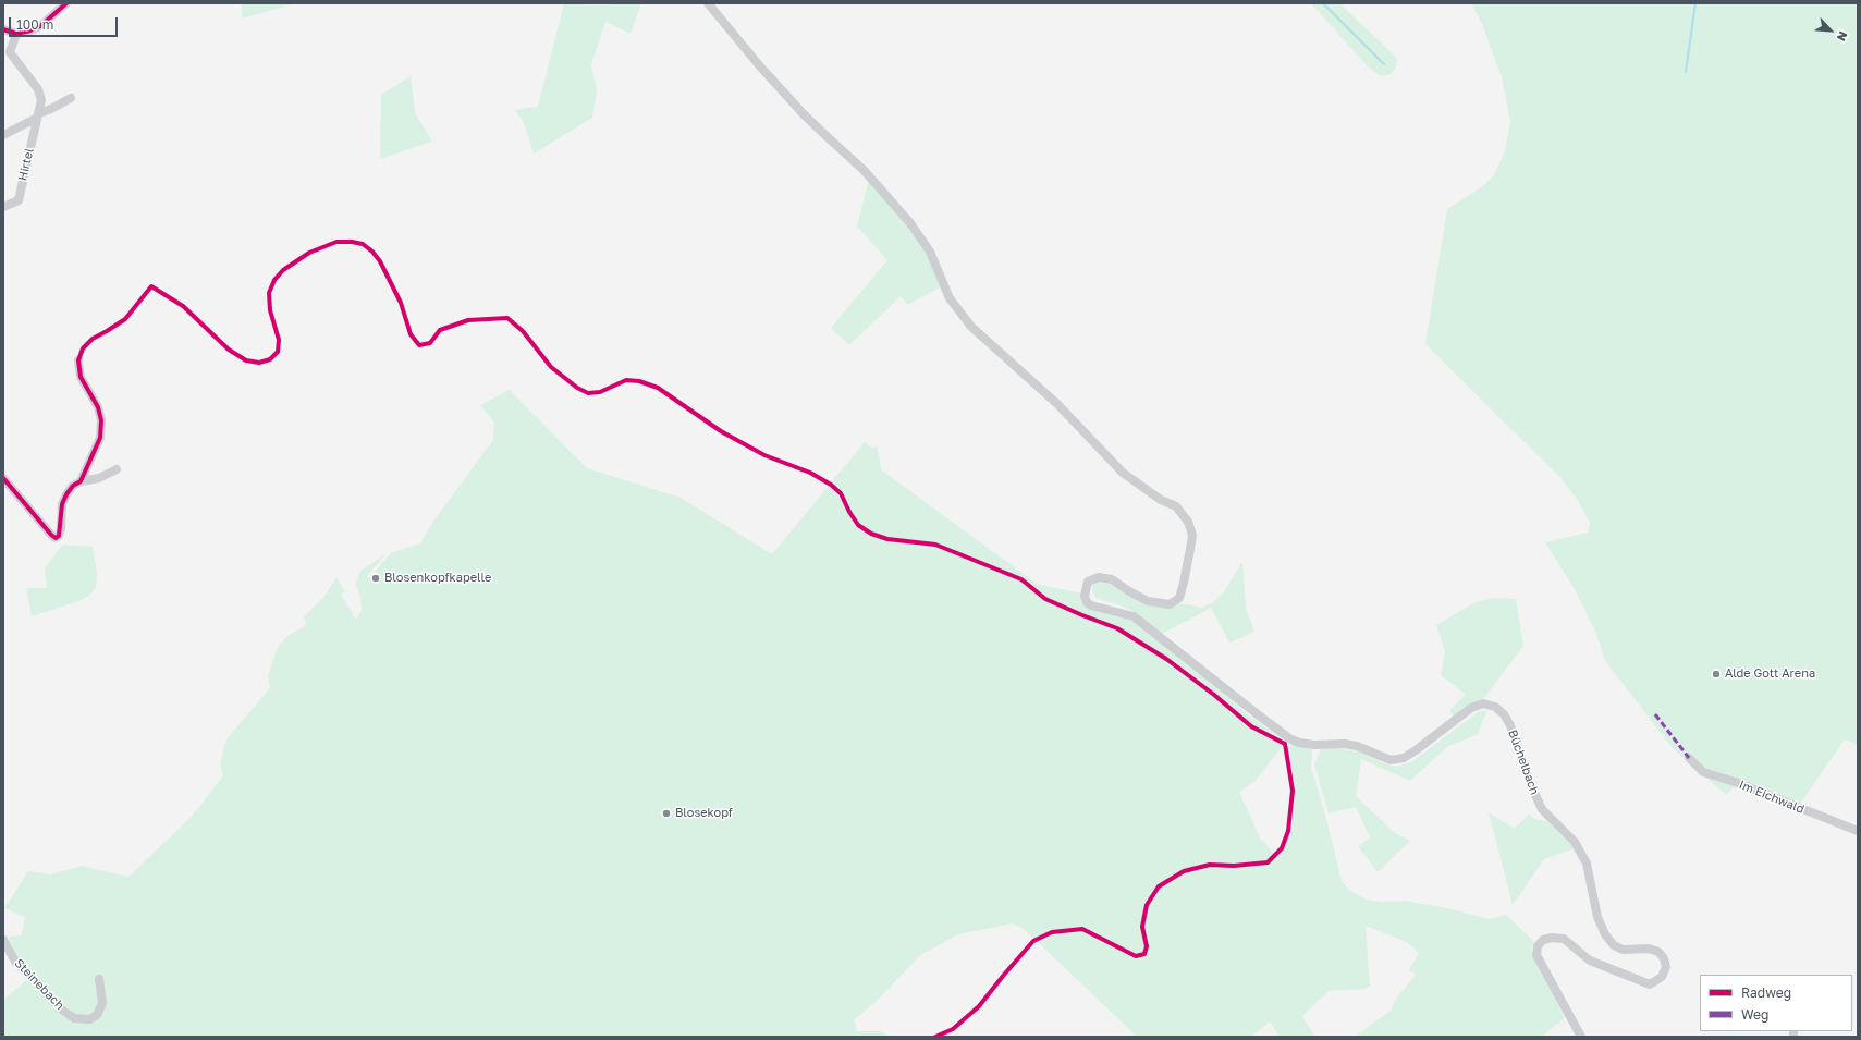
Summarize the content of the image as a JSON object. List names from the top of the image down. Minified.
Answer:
{"streets":{"street":["Hirtel","Büchelbach","Im Eichwald","Steinebach"]},"places":["Blosenkopfkapelle","Alde Gott Arena","Blosekopf"],"legend":["Radweg","Weg"],"scale_bar":"100 m","north":"bottom right"}
